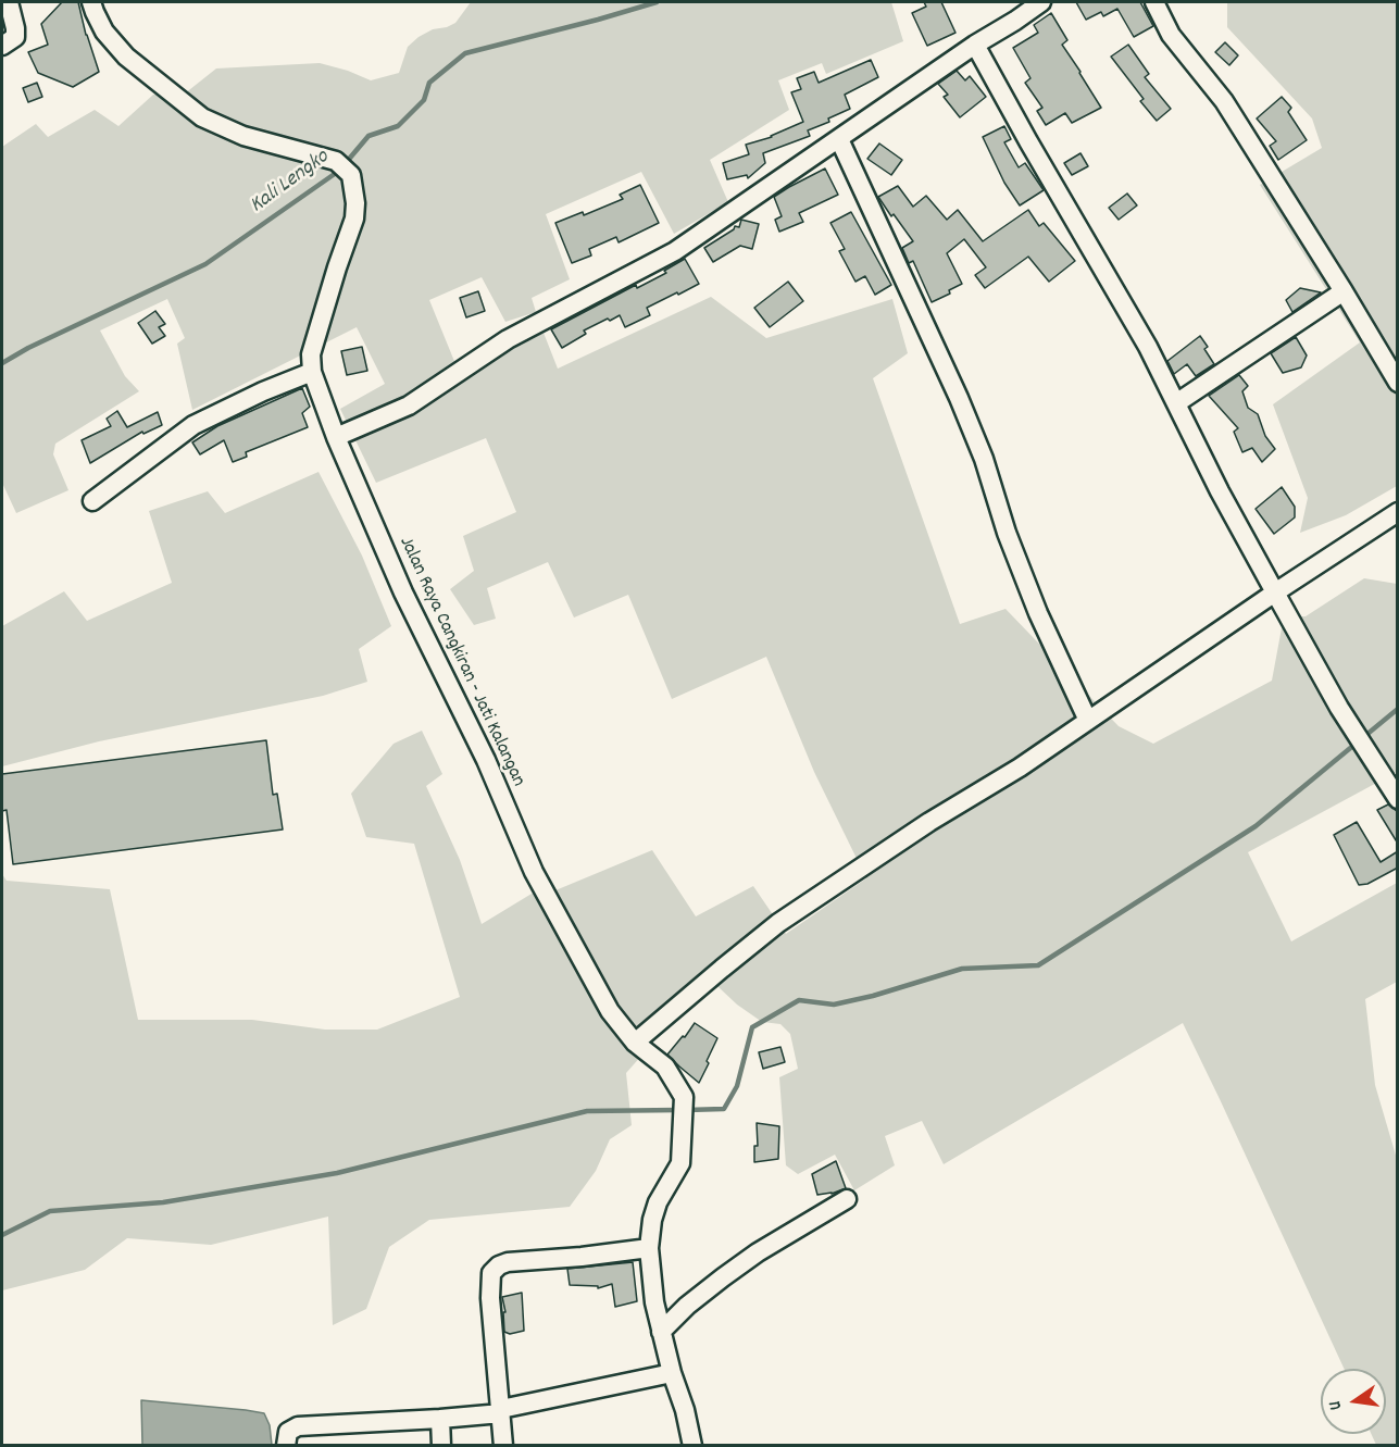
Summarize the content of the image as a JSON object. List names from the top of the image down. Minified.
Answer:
{"streets":{"street":["Jalan Raya Cangkiran - Jati Kalangan"]},"water":["Kali Lengko"],"north":"left"}
